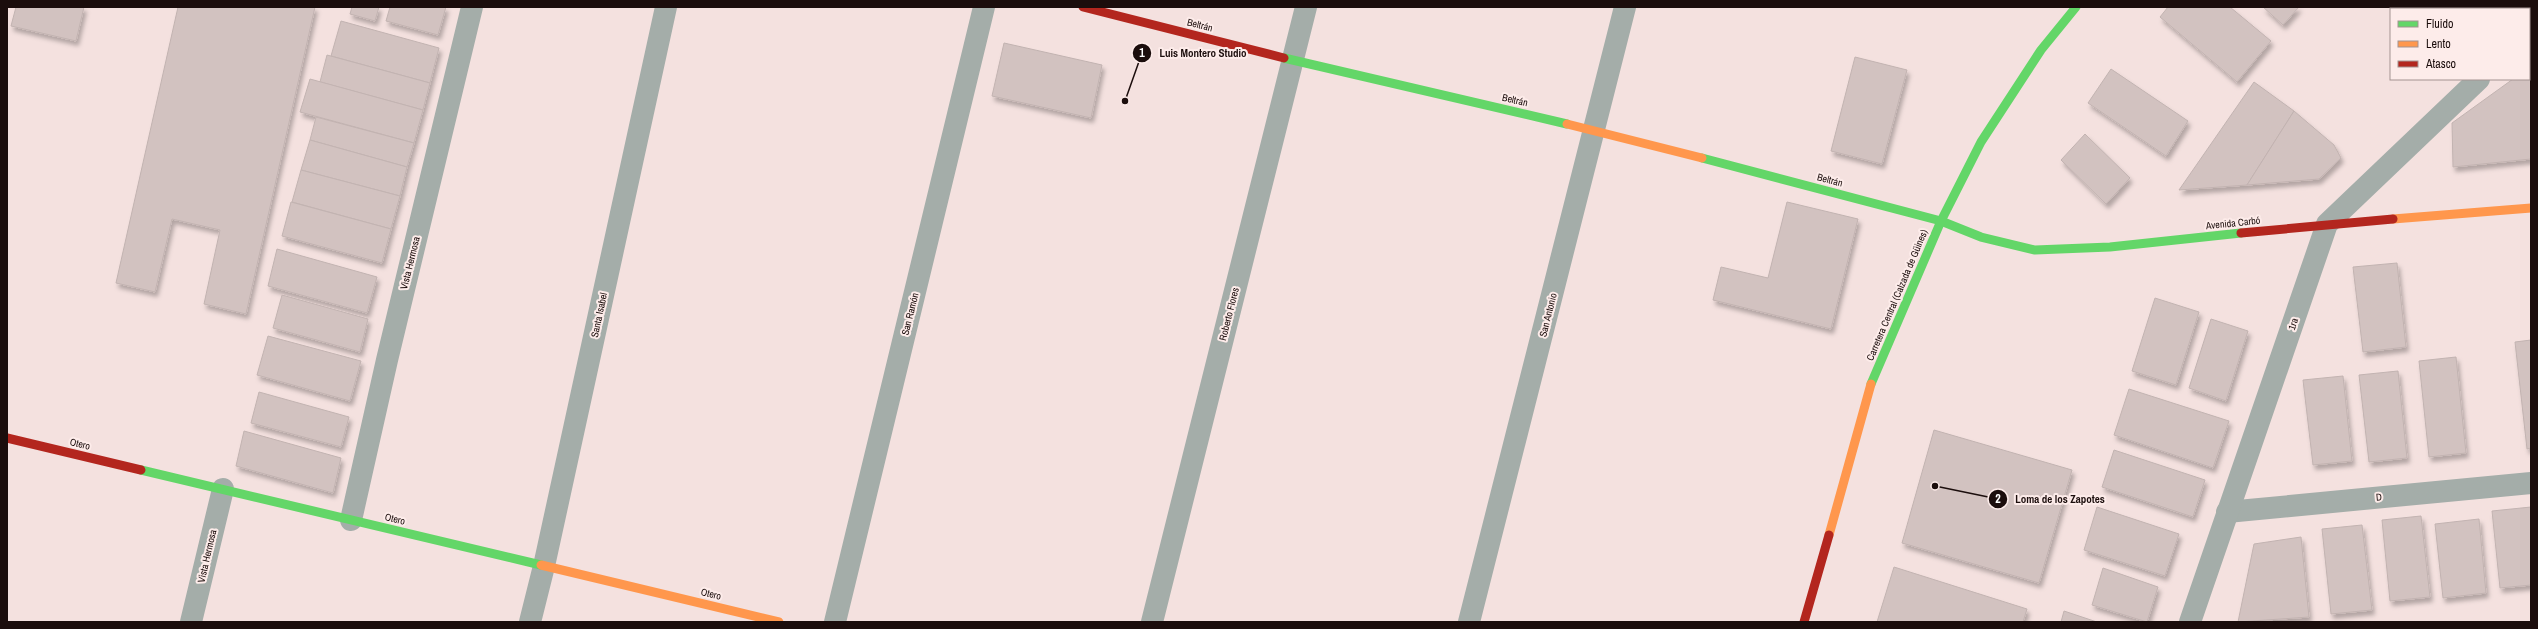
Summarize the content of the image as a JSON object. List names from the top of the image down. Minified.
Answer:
{"streets":{"street":["Beltrán","Avenida Carbó","Vista Hermosa","Carretera Central (Calzada de Güines)","San Ramón","Roberto Flores","Santa Isabel","San Antonio","1ra","Otero","D"]},"crossings":[["Beltrán","Avenida Carbó"],["Beltrán","Carretera Central (Calzada de Güines)"],["Beltrán","Roberto Flores"],["Beltrán","San Antonio"],["Avenida Carbó","Carretera Central (Calzada de Güines)"],["Avenida Carbó","1ra"],["Vista Hermosa","Otero"],["Santa Isabel","Otero"],["1ra","D"]],"places":["Luis Montero Studio","Loma de los Zapotes"],"legend":["Fluido","Lento","Atasco"]}
